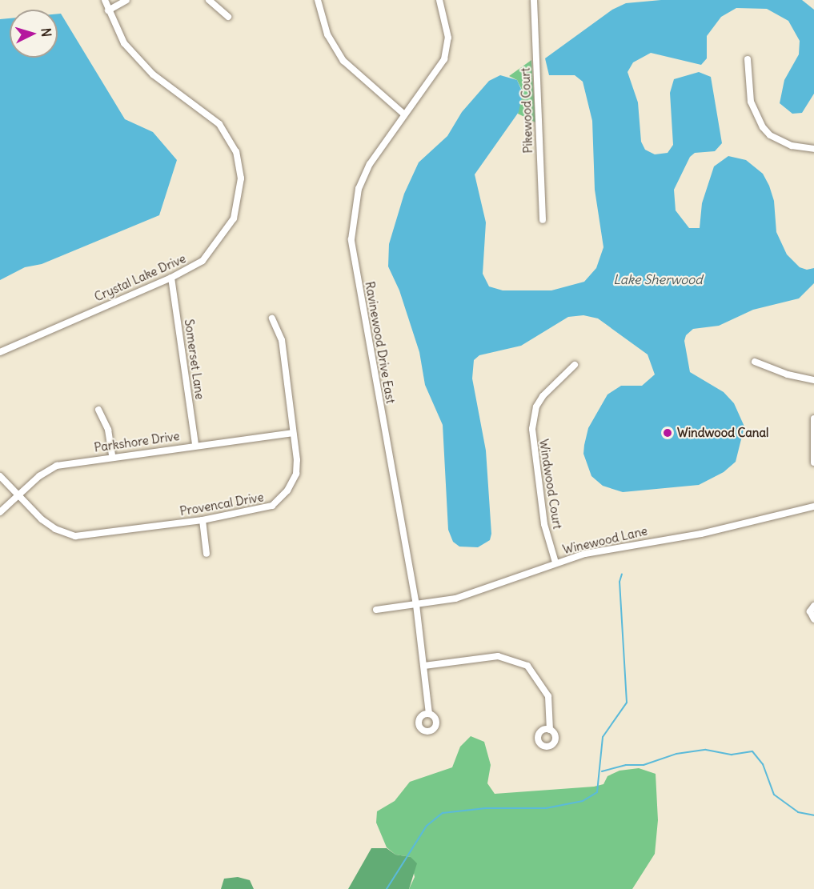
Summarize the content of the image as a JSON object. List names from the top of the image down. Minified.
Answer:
{"streets":{"street":["Pikewood Court","Crystal Lake Drive","Ravinewood Drive East","Somerset Lane","Parkshore Drive","Windwood Court","Provencal Drive","Winewood Lane"]},"crossings":[["Crystal Lake Drive","Somerset Lane"],["Ravinewood Drive East","Winewood Lane"],["Somerset Lane","Parkshore Drive"],["Parkshore Drive","Provencal Drive"],["Windwood Court","Winewood Lane"]],"water":["Lake Sherwood"],"places":["Windwood Canal"],"north":"right"}
